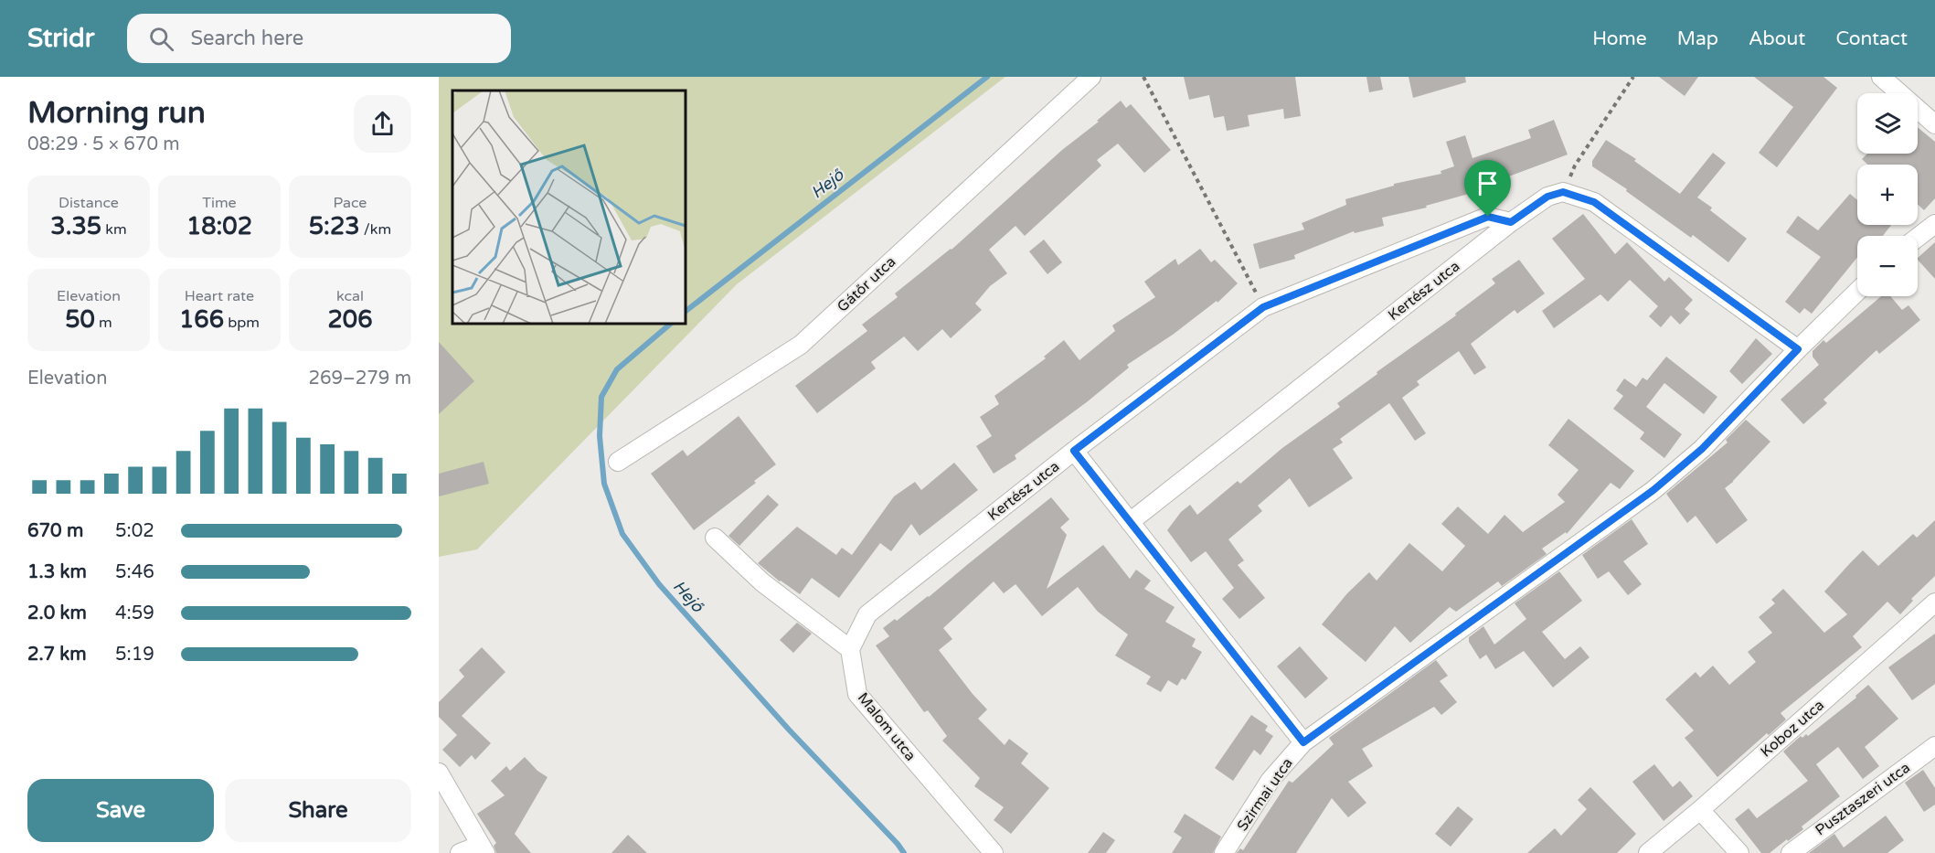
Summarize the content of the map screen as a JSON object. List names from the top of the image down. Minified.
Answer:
{"streets":{"street":["Gátőr utca","Kertész utca","Malom utca","Koboz utca","Szirmai utca","Pusztaszeri utca"]},"crossings":[["Kertész utca","Malom utca"]],"water":["Hejő"],"page":{"header":"Stridr","search":"Search here","nav":["Home","Map","About","Contact"],"heading":["Morning run","08:29 · 5 × 670 m"],"map_buttons":["+","−"],"stats":[["Distance","3.35 km"],["Time","18:02"],["Pace","5:23 /km"],["Elevation","50 m"],["Heart rate","166 bpm"],["kcal","206"]],"chart":["Elevation","269–279 m"],"list":[{"name":"670 m","note":"5:02"},{"name":"1.3 km","note":"5:46"},{"name":"2.0 km","note":"4:59"},{"name":"2.7 km","note":"5:19"}],"buttons":["Save","Share"]}}
